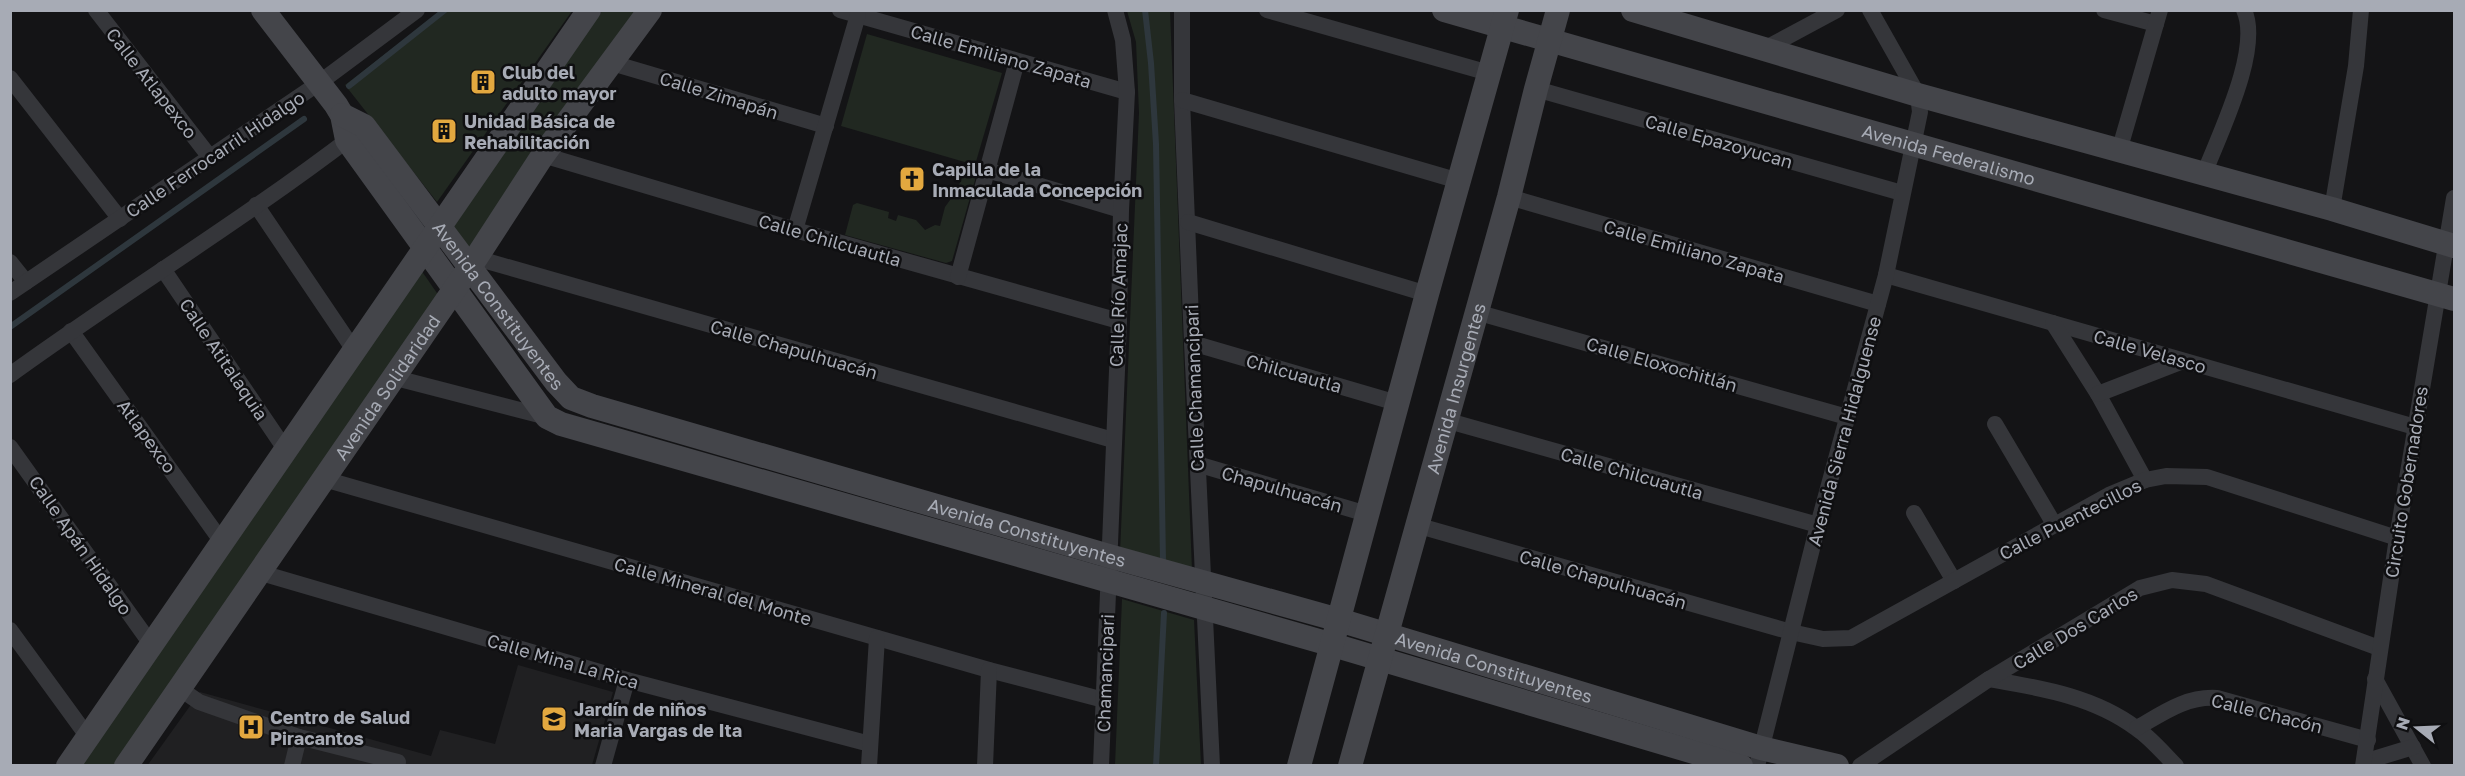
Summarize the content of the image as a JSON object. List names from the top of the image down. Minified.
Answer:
{"streets":{"street":["Calle Emiliano Zapata","Calle Atlapexco","Calle Zimapán","Calle Epazoyucan","Avenida Federalismo","Calle Ferrocarril Hidalgo","Calle Chilcuautla","Calle Río Amajac","Avenida Constituyentes","Calle Chapulhuacán","Calle Velasco","Calle Atitalaquia","Calle Eloxochitlán","Chilcuautla","Avenida Solidaridad","Calle Chamancipari","Avenida Insurgentes","Avenida Sierra Hidalguense","Atlapexco","Circuito Gobernadores","Chapulhuacán","Calle Puentecillos","Calle Apán Hidalgo","Calle Mineral del Monte","Calle Dos Carlos","Calle Mina La Rica","Chamancipari","Calle Chacón"]},"crossings":[["Calle Emiliano Zapata","Calle Río Amajac"],["Calle Emiliano Zapata","Avenida Insurgentes"],["Calle Emiliano Zapata","Avenida Sierra Hidalguense"],["Calle Atlapexco","Calle Ferrocarril Hidalgo"],["Calle Zimapán","Avenida Solidaridad"],["Calle Epazoyucan","Avenida Insurgentes"],["Calle Epazoyucan","Avenida Sierra Hidalguense"],["Avenida Federalismo","Avenida Insurgentes"],["Avenida Federalismo","Avenida Sierra Hidalguense"],["Avenida Federalismo","Circuito Gobernadores"],["Calle Ferrocarril Hidalgo","Avenida Constituyentes"],["Calle Chilcuautla","Calle Río Amajac"],["Calle Chilcuautla","Avenida Solidaridad"],["Calle Chilcuautla","Avenida Insurgentes"],["Calle Chilcuautla","Avenida Sierra Hidalguense"],["Calle Río Amajac","Avenida Constituyentes"],["Calle Río Amajac","Calle Chapulhuacán"],["Calle Río Amajac","Chamancipari"],["Avenida Constituyentes","Calle Chapulhuacán"],["Avenida Constituyentes","Avenida Solidaridad"],["Avenida Constituyentes","Calle Chamancipari"],["Avenida Constituyentes","Avenida Insurgentes"],["Avenida Constituyentes","Avenida Sierra Hidalguense"],["Avenida Constituyentes","Chamancipari"],["Calle Chapulhuacán","Avenida Solidaridad"],["Calle Chapulhuacán","Avenida Insurgentes"],["Calle Chapulhuacán","Avenida Sierra Hidalguense"],["Calle Chapulhuacán","Calle Puentecillos"],["Calle Velasco","Avenida Sierra Hidalguense"],["Calle Velasco","Circuito Gobernadores"],["Calle Eloxochitlán","Avenida Insurgentes"],["Calle Eloxochitlán","Avenida Sierra Hidalguense"],["Chilcuautla","Calle Chamancipari"],["Avenida Solidaridad","Calle Mineral del Monte"],["Avenida Solidaridad","Calle Mina La Rica"],["Calle Chamancipari","Chapulhuacán"],["Avenida Sierra Hidalguense","Calle Puentecillos"],["Circuito Gobernadores","Calle Puentecillos"],["Circuito Gobernadores","Calle Dos Carlos"],["Circuito Gobernadores","Calle Chacón"],["Calle Mineral del Monte","Chamancipari"]],"places":{"building":["Club del adulto mayor","Unidad Básica de Rehabilitación"],"church":["Capilla de la Inmaculada Concepción"],"school or university":["Jardín de niños Maria Vargas de Ita"],"hospital":["Centro de Salud Piracantos"]},"north":"left"}
